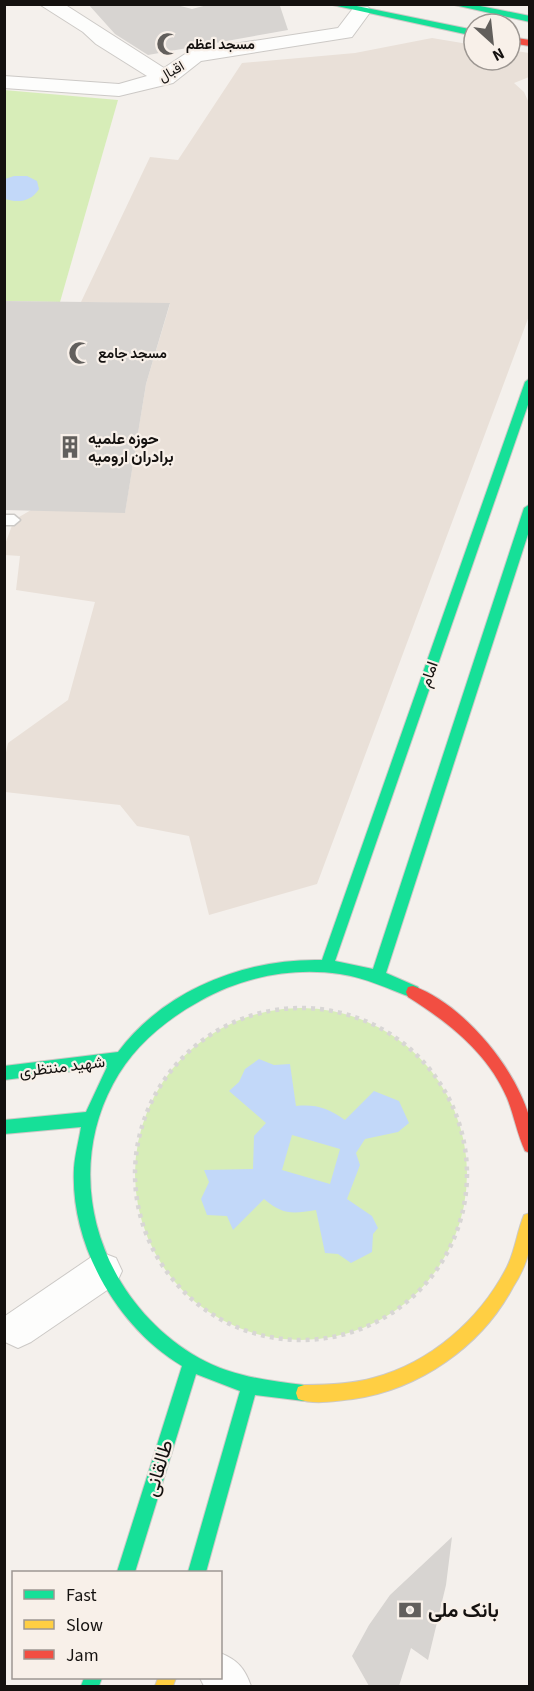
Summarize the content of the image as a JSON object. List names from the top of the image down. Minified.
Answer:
{"streets":{"main road":["امام","شهید منتظری","طالقانی"],"street":["اقبال"]},"places":{"mosque":["مسجد اعظم","مسجد جامع"],"building":["حوزه علمیه برادران ارومیه"],"bank":["بانک ملی"]},"legend":["Fast","Slow","Jam"],"north":"bottom right"}
